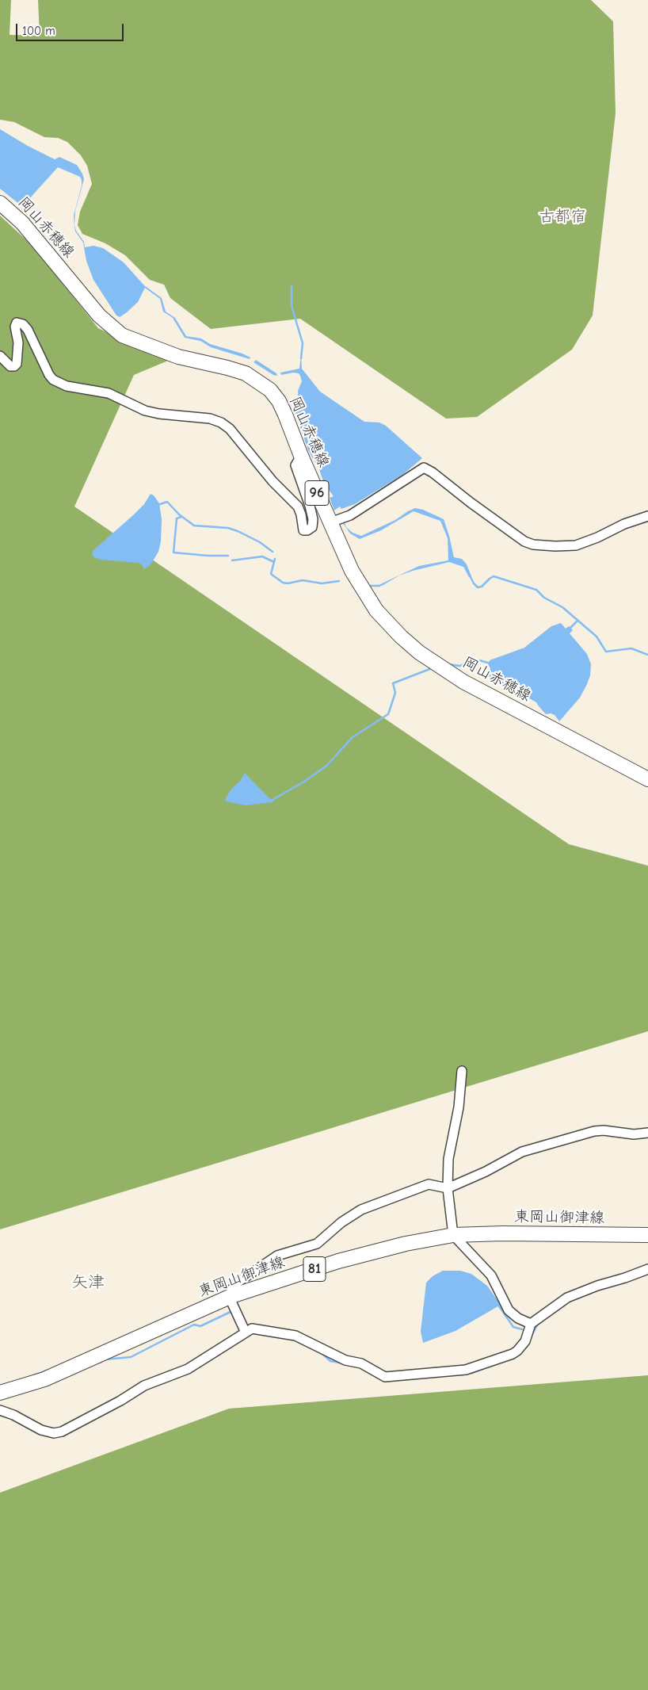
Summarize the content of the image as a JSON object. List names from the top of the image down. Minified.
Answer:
{"streets":{"main road":["岡山赤穂線","96","東岡山御津線","81"]},"districts":["古都宿","矢津"],"scale_bar":"100 m"}
